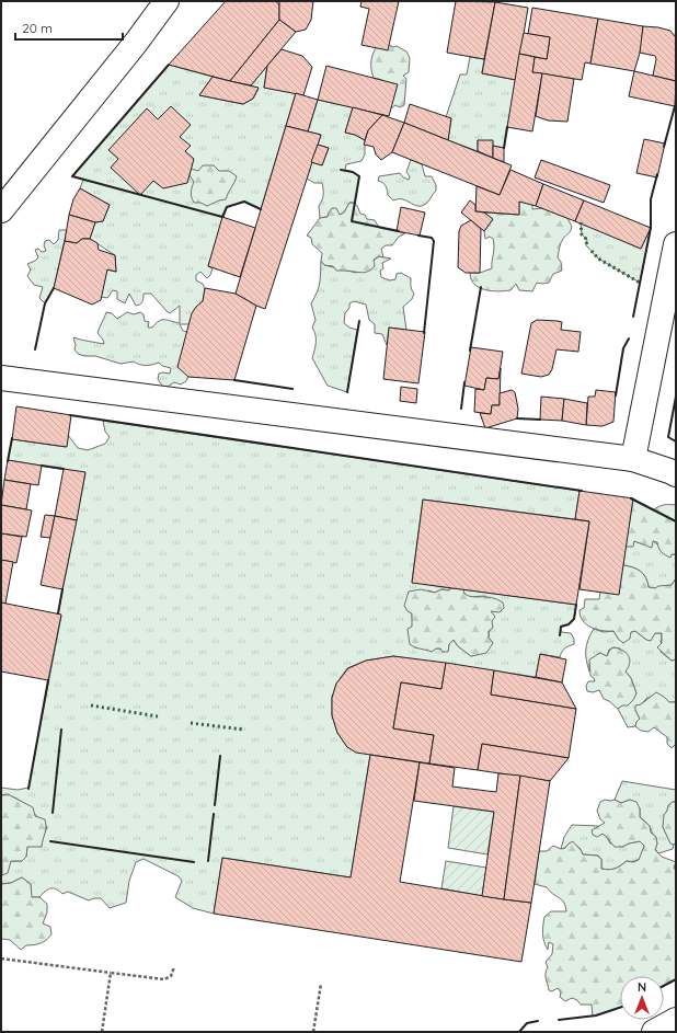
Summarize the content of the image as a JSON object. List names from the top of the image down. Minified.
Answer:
{"scale_bar":"20 m","north":"top"}
